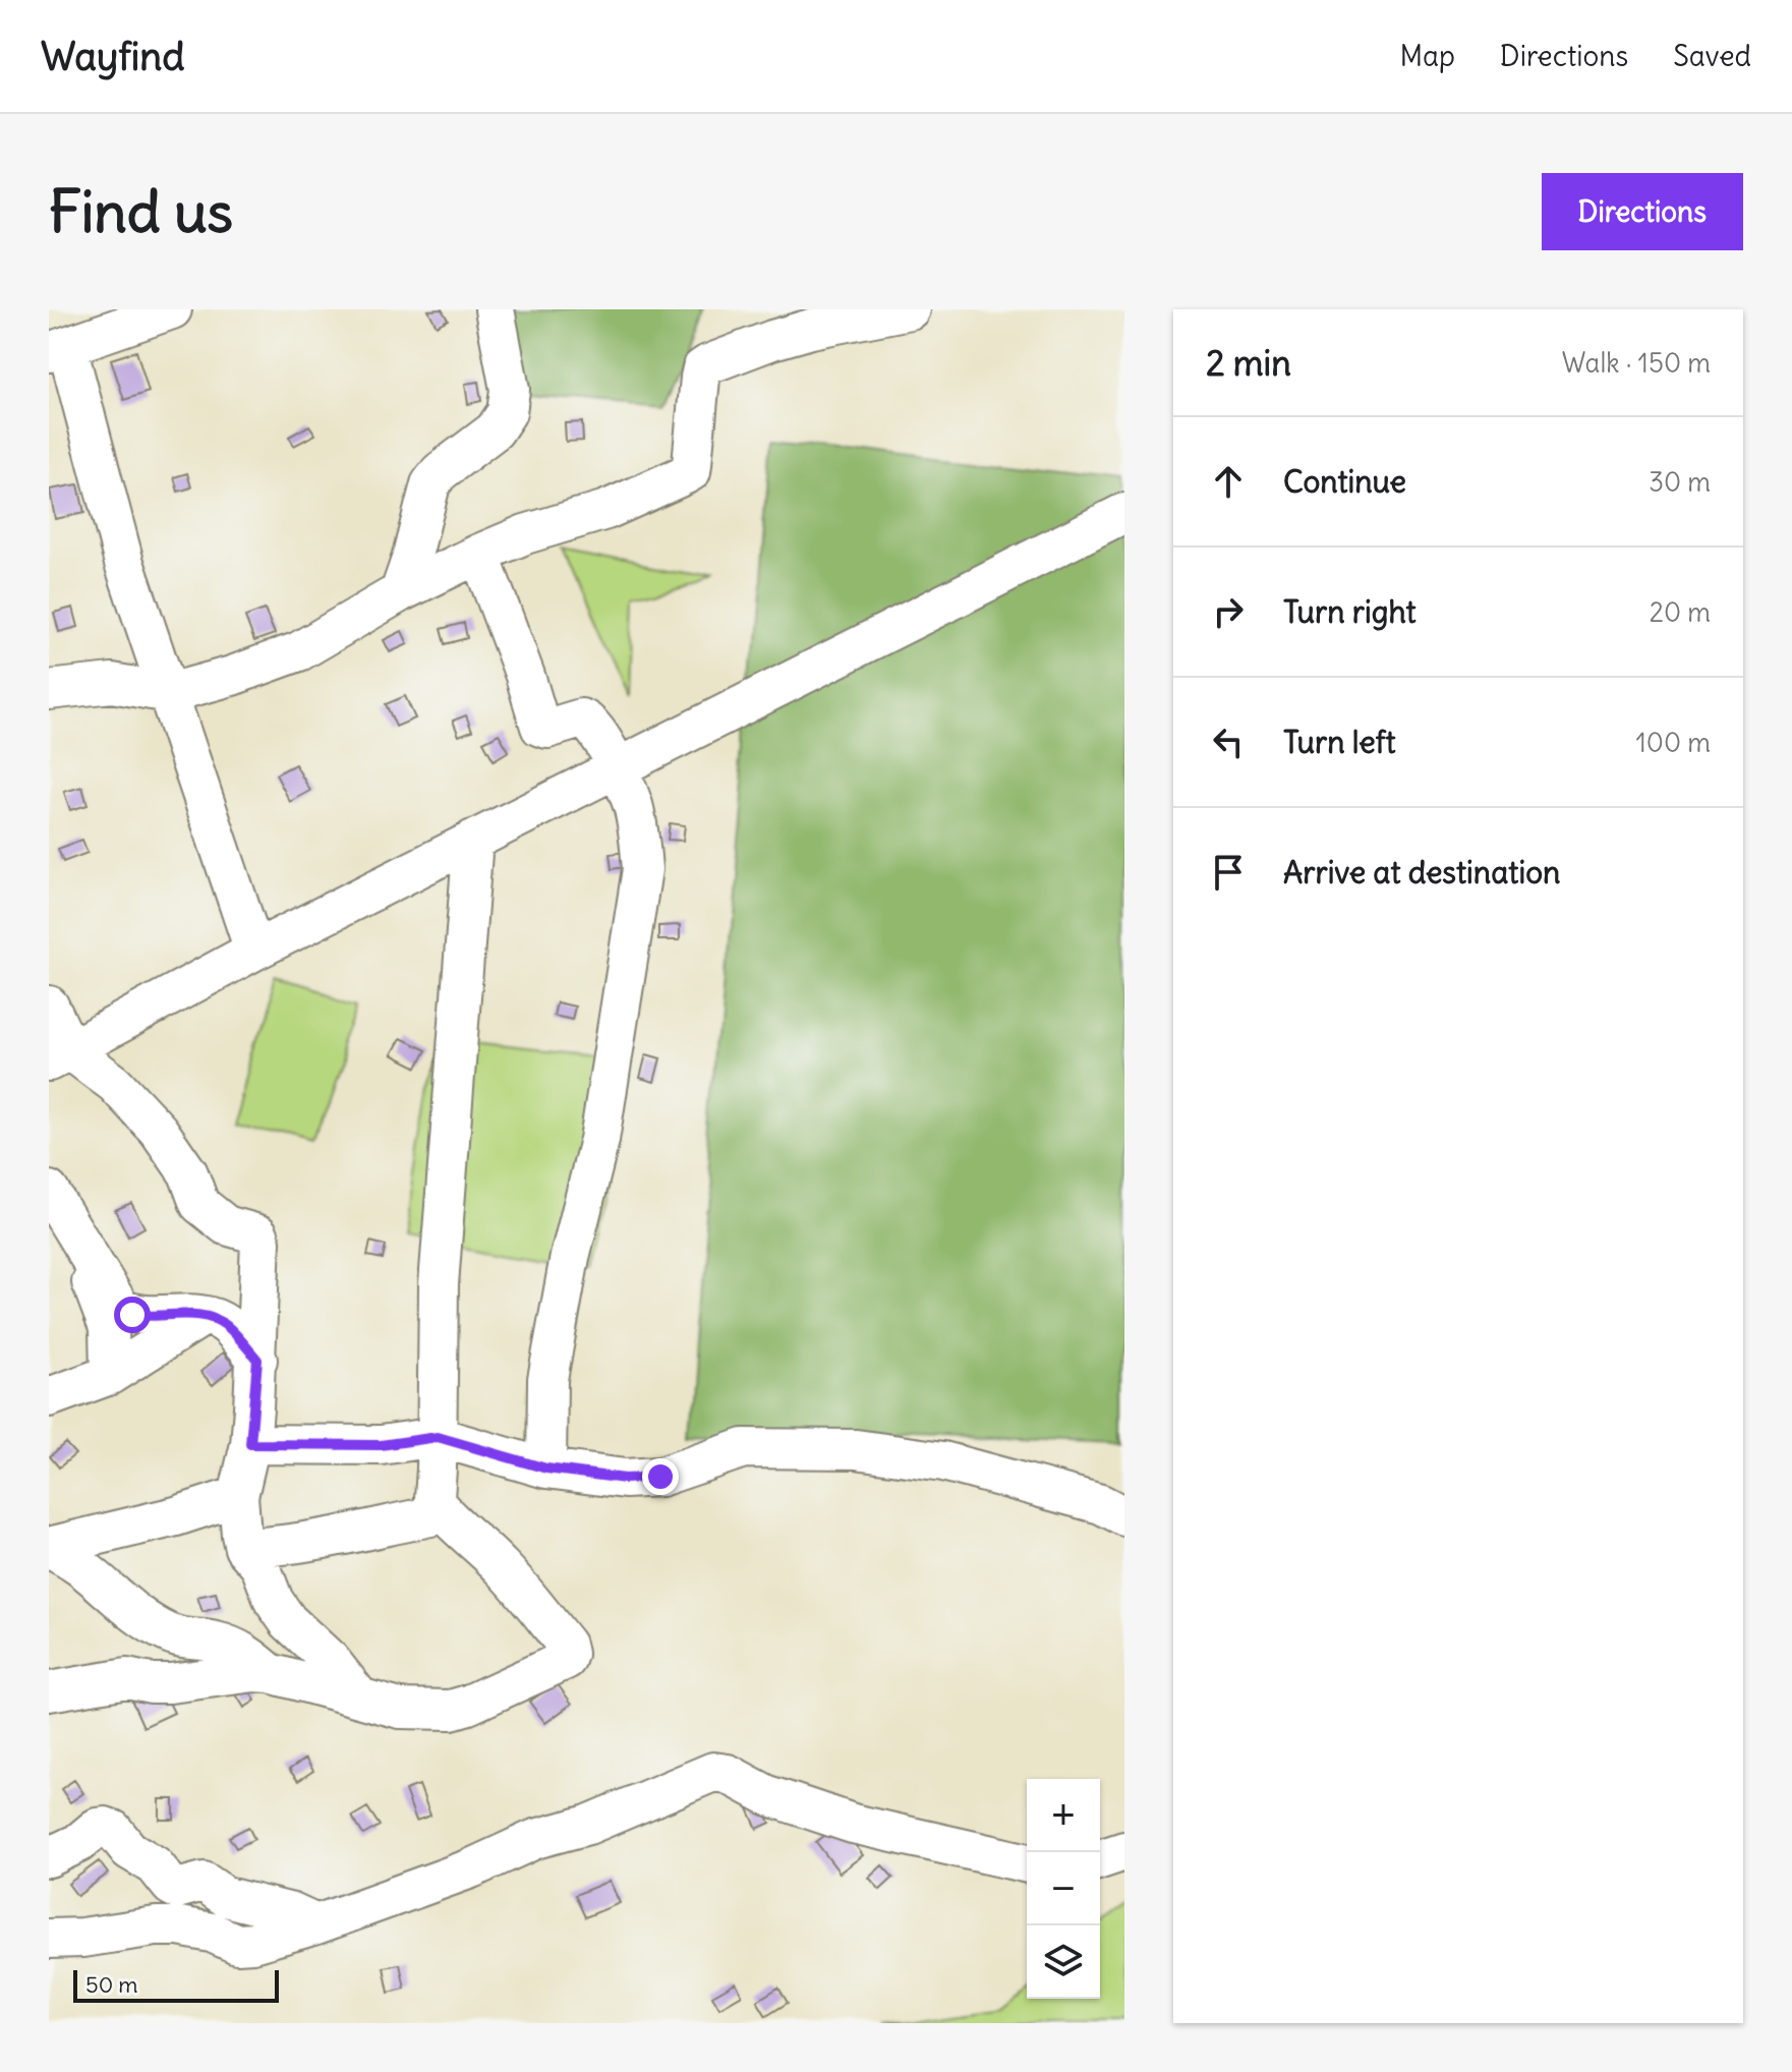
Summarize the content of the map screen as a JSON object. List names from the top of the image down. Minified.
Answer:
{"scale_bar":"50 m","page":{"header":"Wayfind","nav":["Map","Directions","Saved"],"buttons":"Directions","title":"Find us","heading":["2 min","Walk · 150 m"],"list":[["Continue","30 m"],["Turn right","20 m"],["Turn left","100 m"],"Arrive at destination"],"map_buttons":["+","−"],"scale":"50 m"}}
